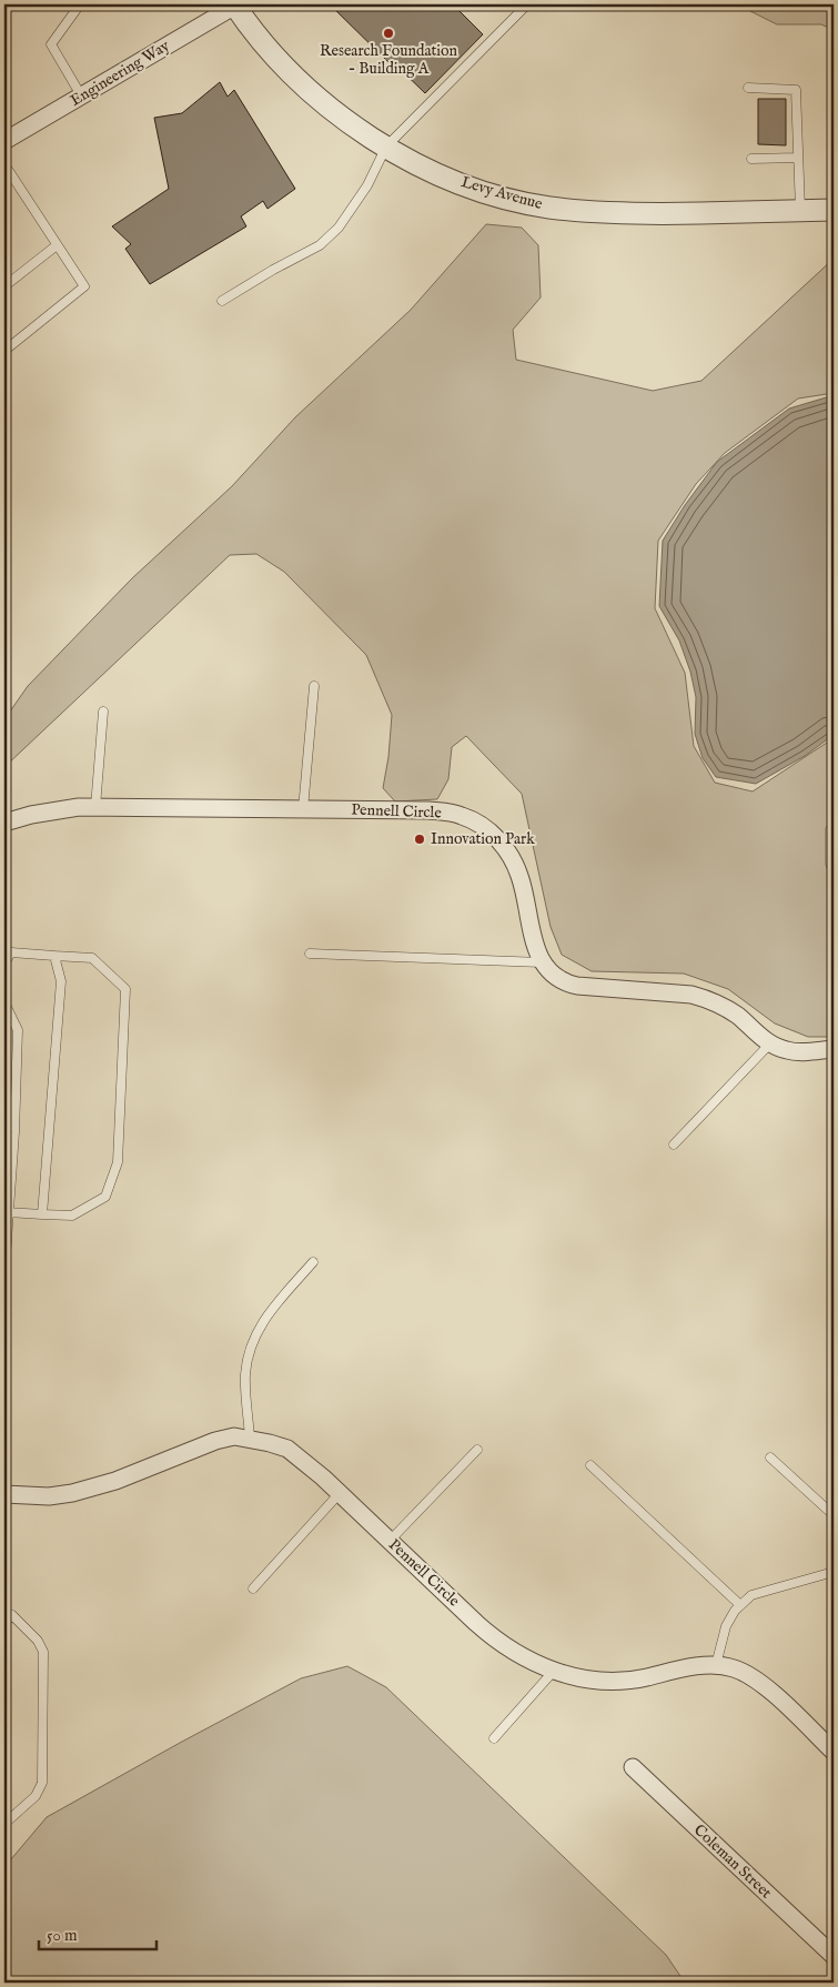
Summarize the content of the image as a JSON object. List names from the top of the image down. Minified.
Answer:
{"streets":{"street":["Engineering Way","Levy Avenue","Pennell Circle","Coleman Street"]},"crossings":[["Engineering Way","Levy Avenue"]],"places":["Research Foundation - Building A","Innovation Park"],"scale_bar":"50 m"}
